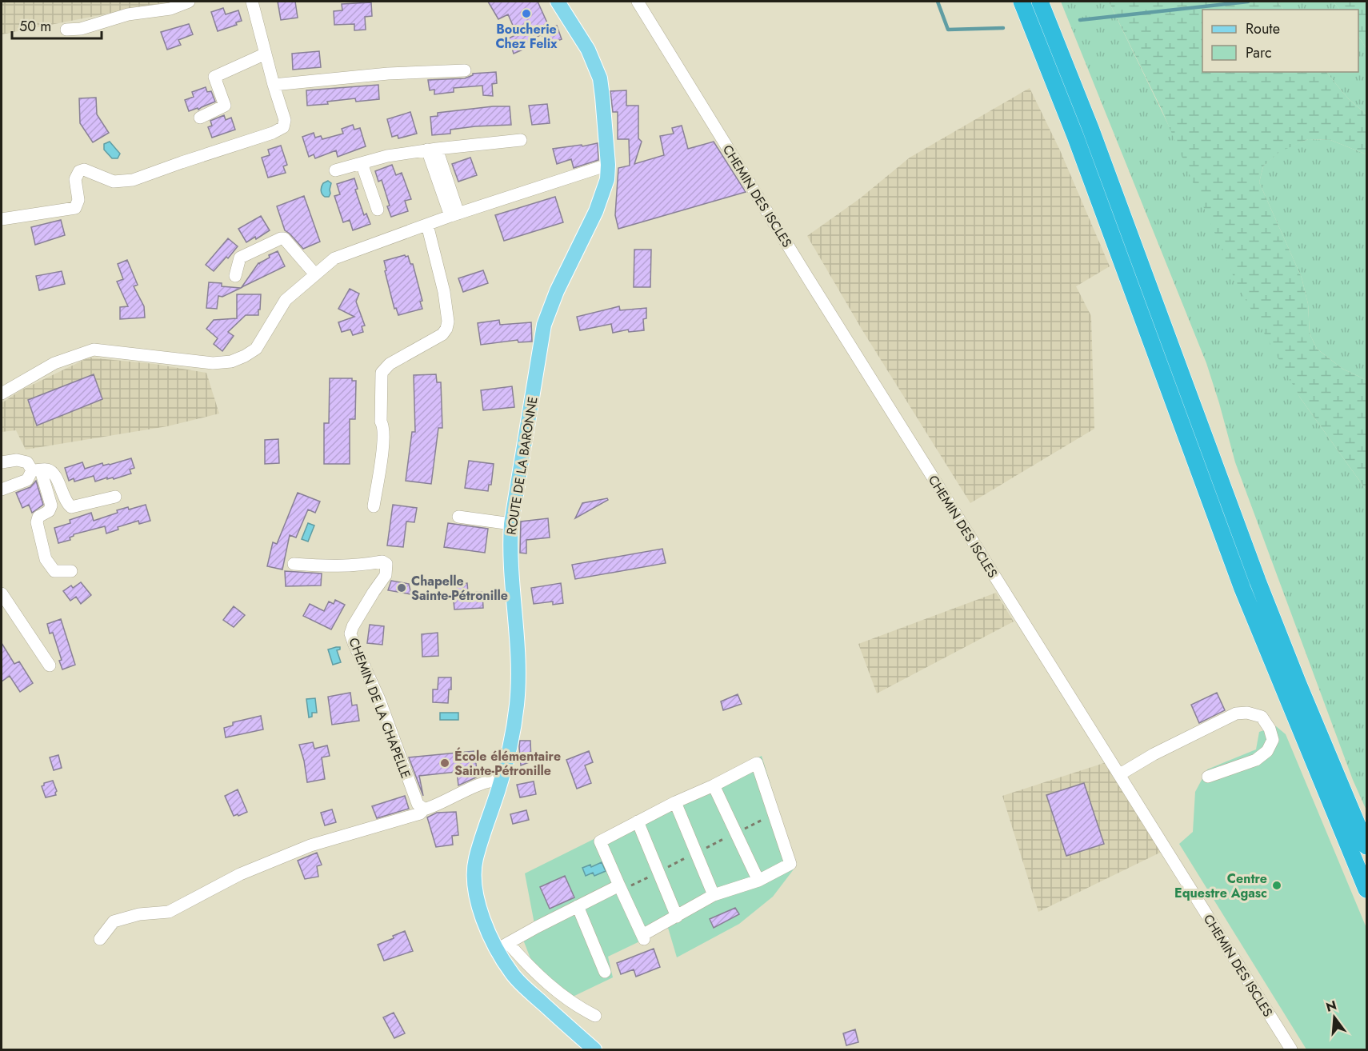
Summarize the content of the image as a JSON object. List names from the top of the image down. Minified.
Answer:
{"streets":{"main road":["ROUTE DE LA BARONNE"],"street":["CHEMIN DES ISCLES","CHEMIN DE LA CHAPELLE"]},"places":["Boucherie Chez Felix","Chapelle Sainte-Pétronille","École élémentaire Sainte-Pétronille","Centre Equestre Agasc"],"legend":["Route","Parc"],"scale_bar":"50 m","north":"top"}
